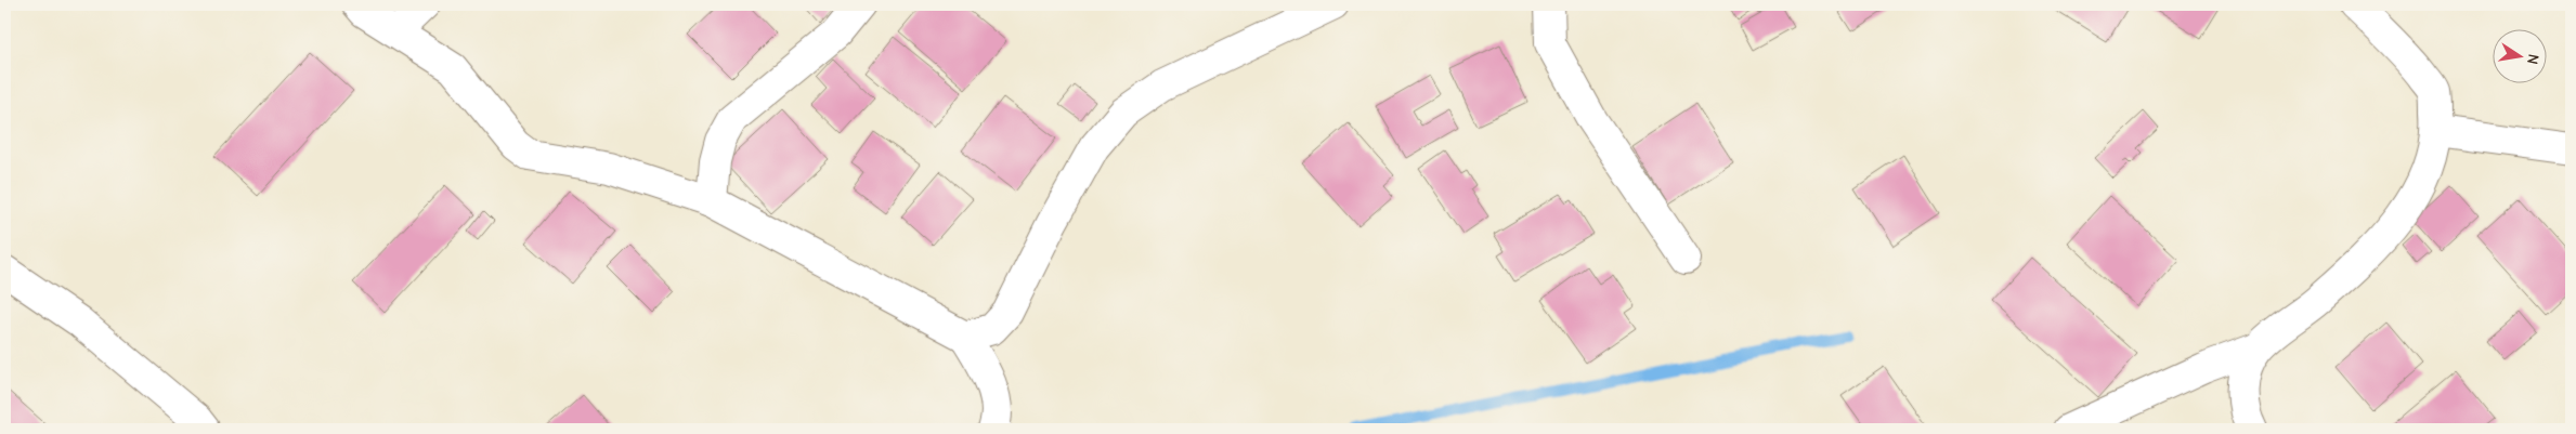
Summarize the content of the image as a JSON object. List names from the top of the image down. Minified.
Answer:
{"north":"right"}
